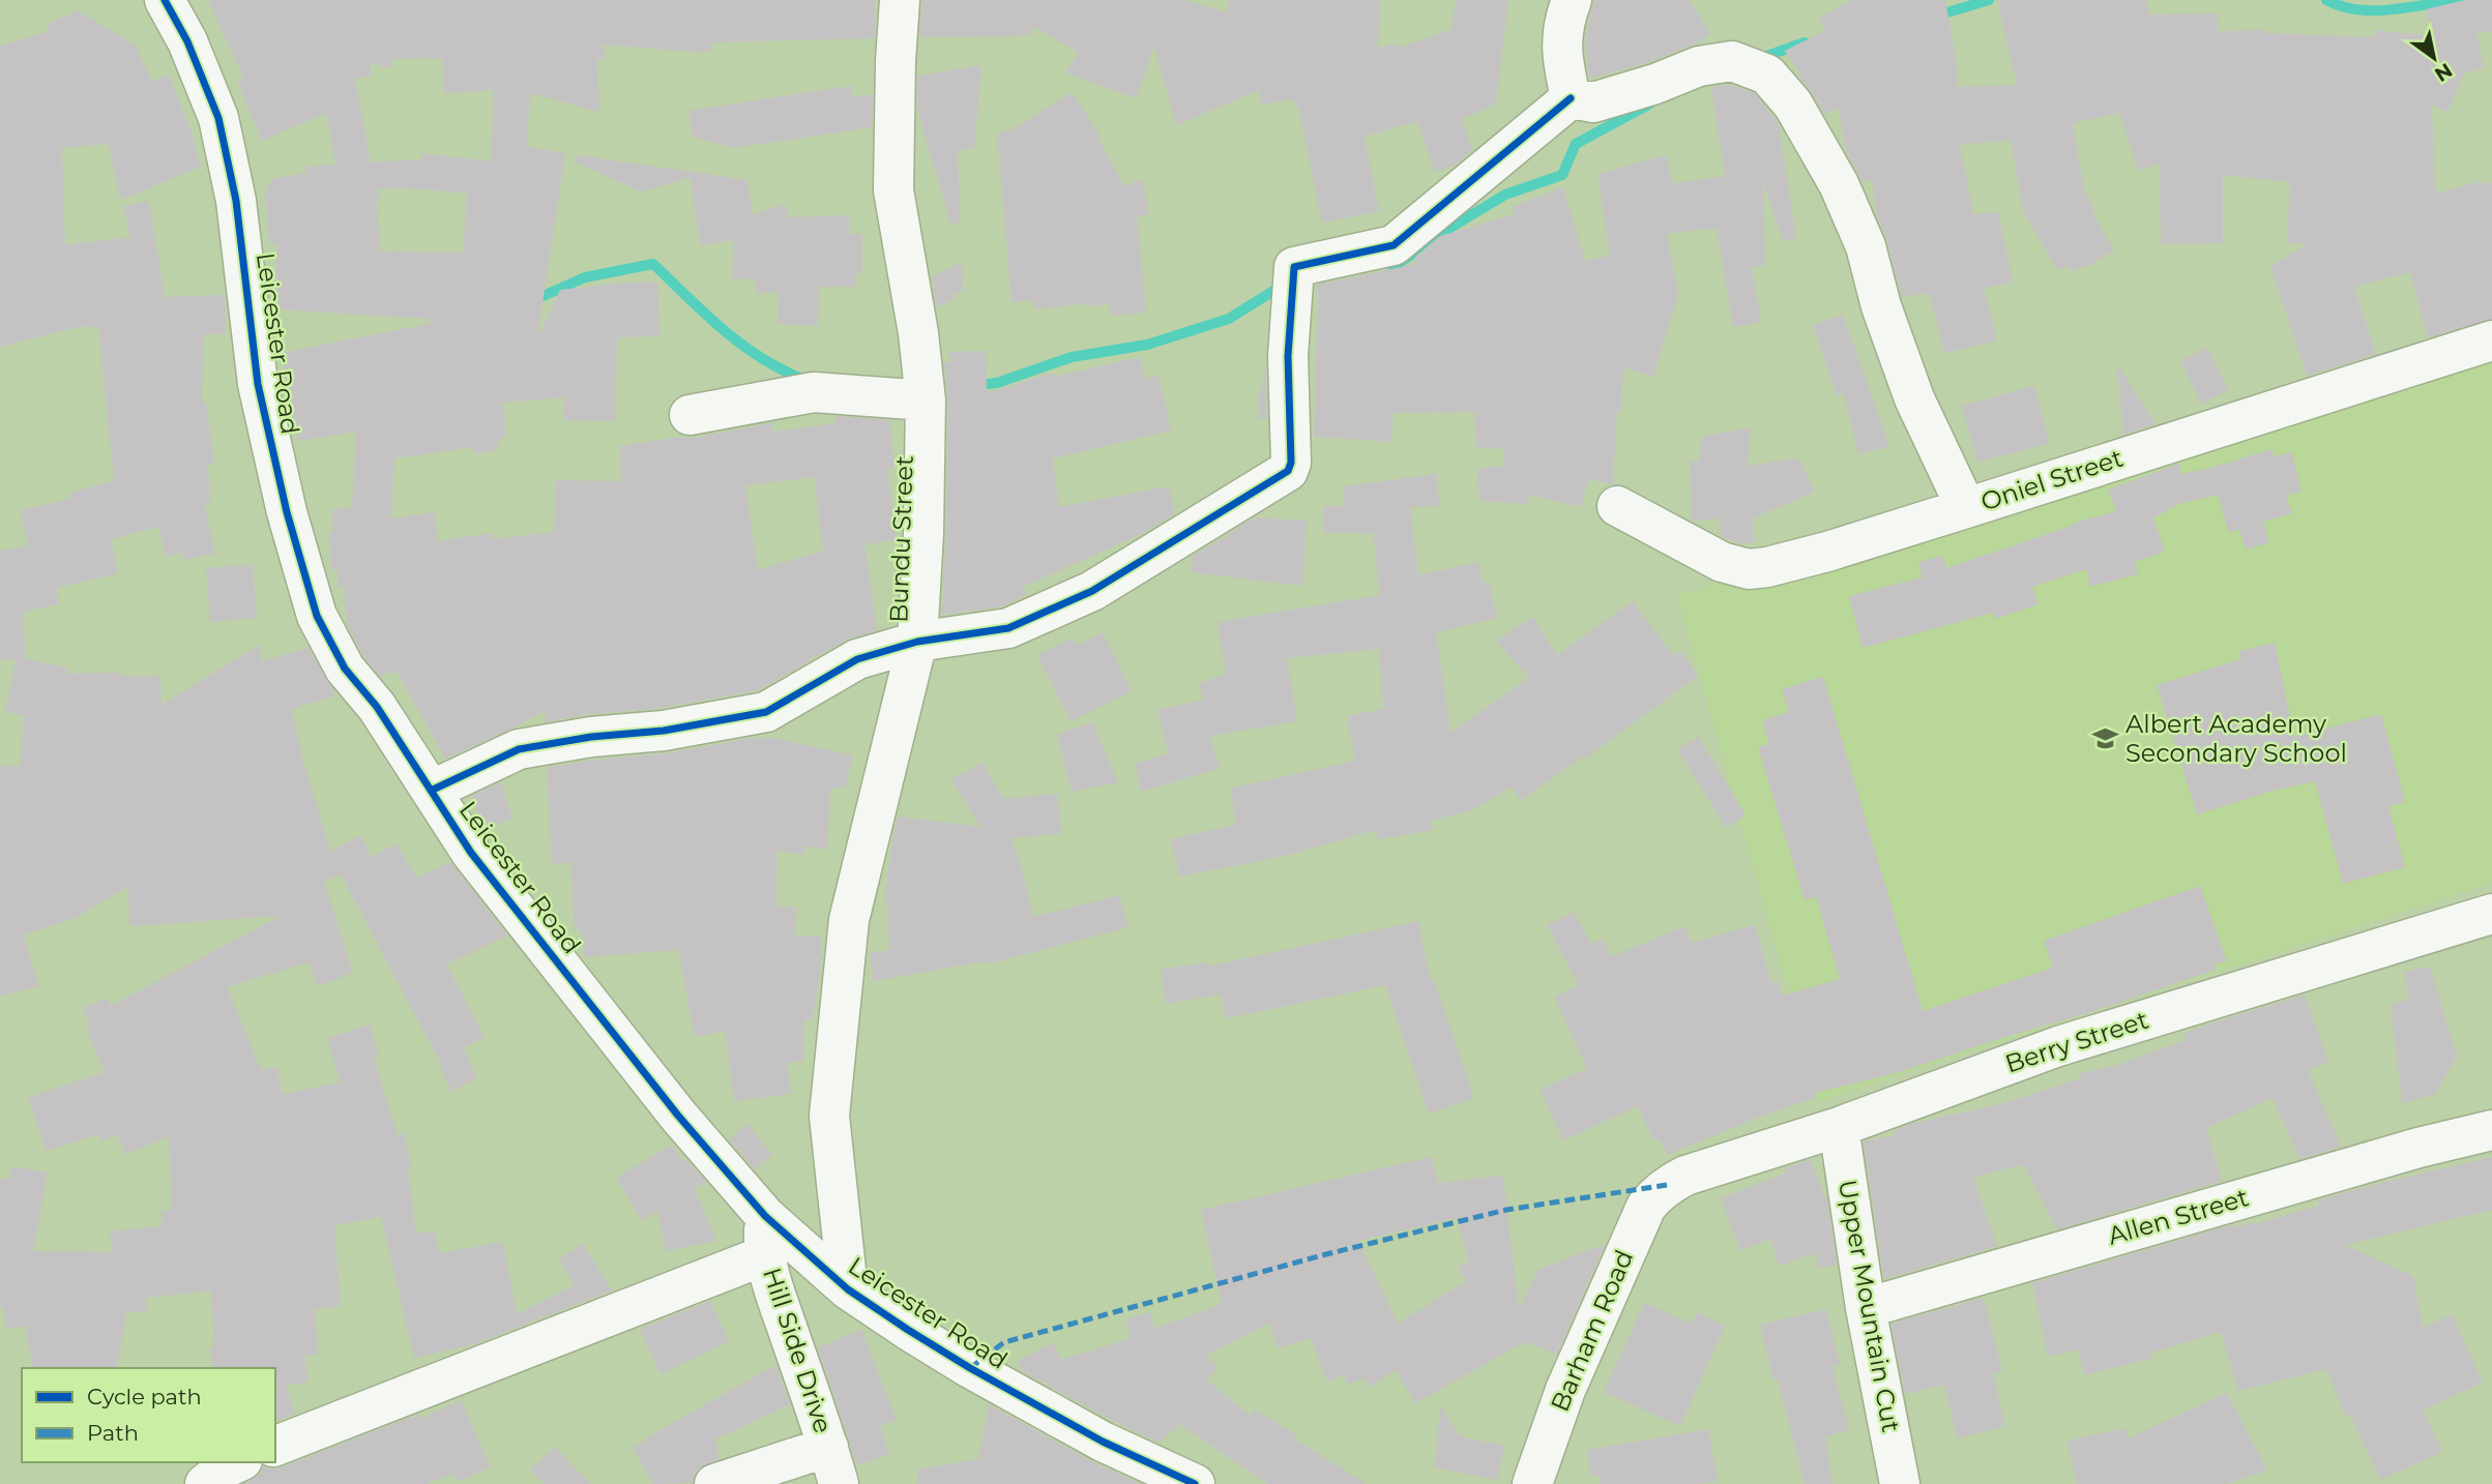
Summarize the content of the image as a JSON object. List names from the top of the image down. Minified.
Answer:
{"streets":{"street":["Leicester Road","Oniel Street","Bundu Street","Berry Street","Allen Street","Upper Mountain Cut","Barham Road","Hill Side Drive"]},"crossings":[["Leicester Road","Bundu Street"],["Leicester Road","Hill Side Drive"],["Berry Street","Upper Mountain Cut"],["Berry Street","Barham Road"],["Allen Street","Upper Mountain Cut"]],"places":{"school or university":["Albert Academy Secondary School"]},"legend":["Cycle path","Path"],"north":"bottom right"}
